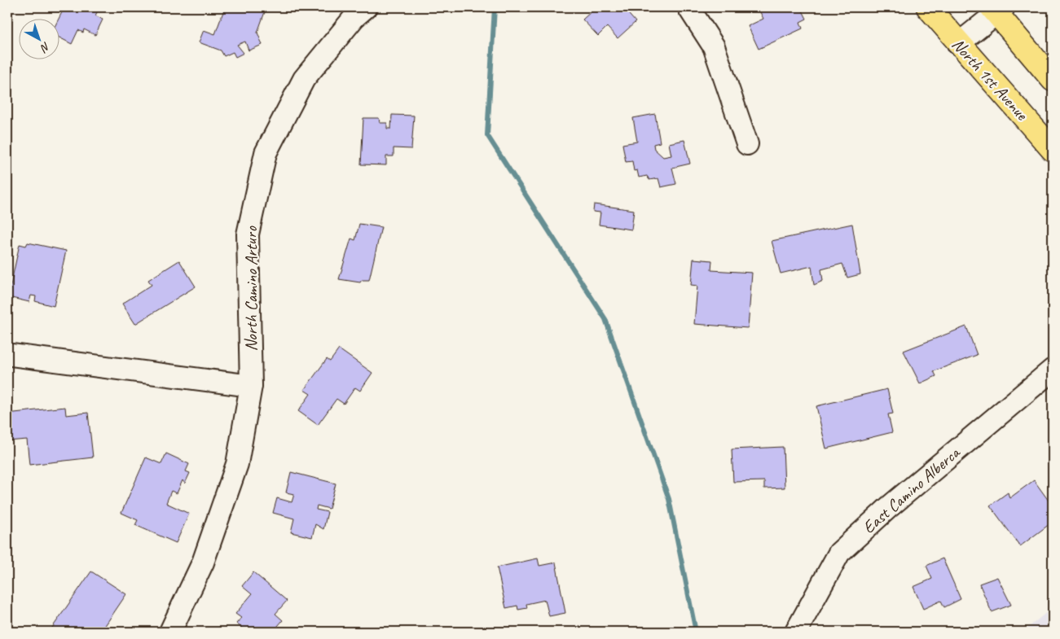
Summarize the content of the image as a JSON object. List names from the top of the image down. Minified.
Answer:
{"streets":{"main road":["North 1st Avenue"],"street":["North Camino Arturo","East Camino Alberca"]},"north":"bottom right"}
